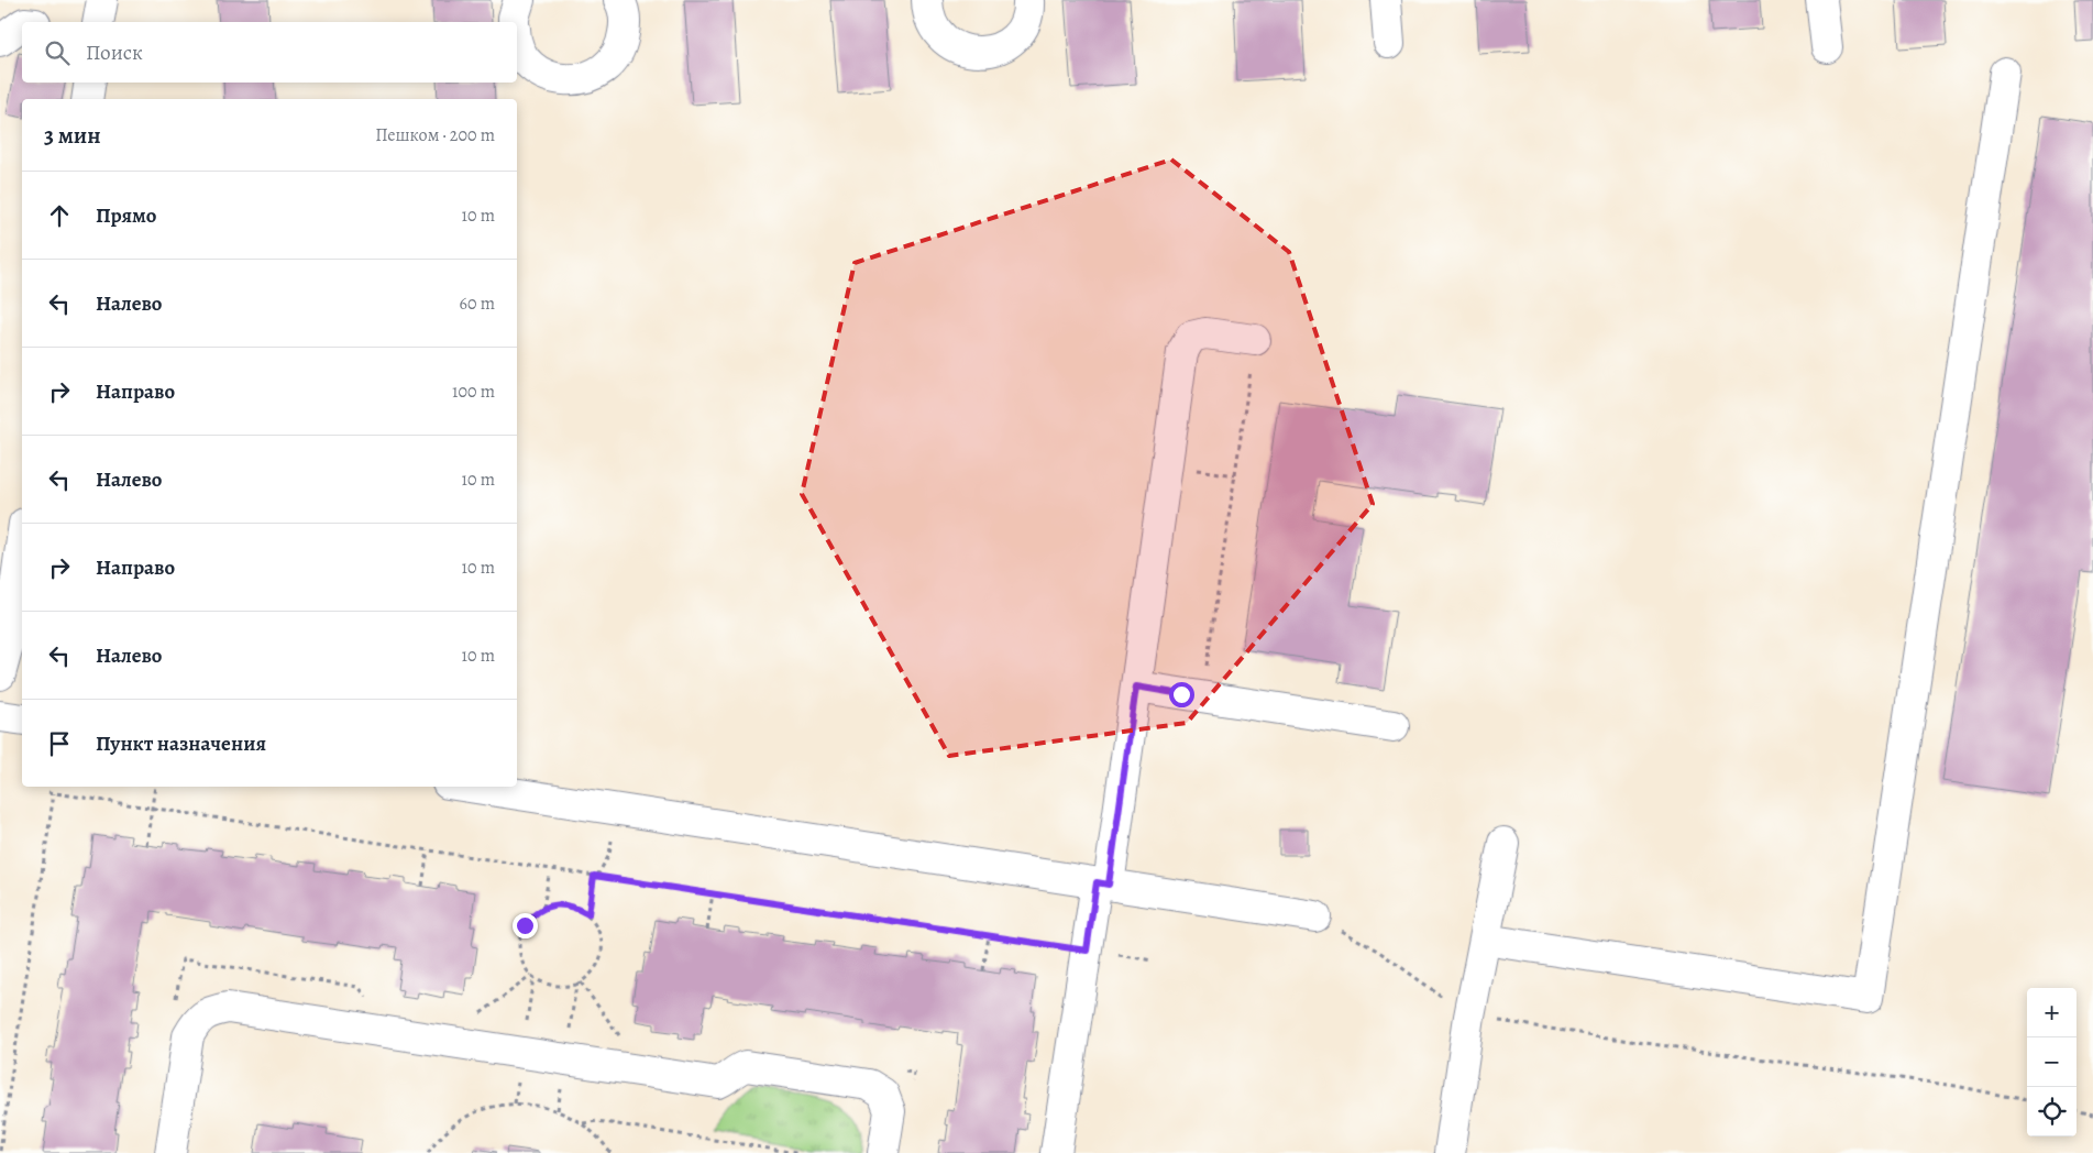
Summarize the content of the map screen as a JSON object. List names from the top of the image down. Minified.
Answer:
{"page":{"search":"Поиск","heading":["3 мин","Пешком · 200 m"],"list":[["Прямо","10 m"],["Налево","60 m"],["Направо","100 m"],["Налево","10 m"],["Направо","10 m"],["Налево","10 m"],"Пункт назначения"],"map_buttons":["+","−"]}}
